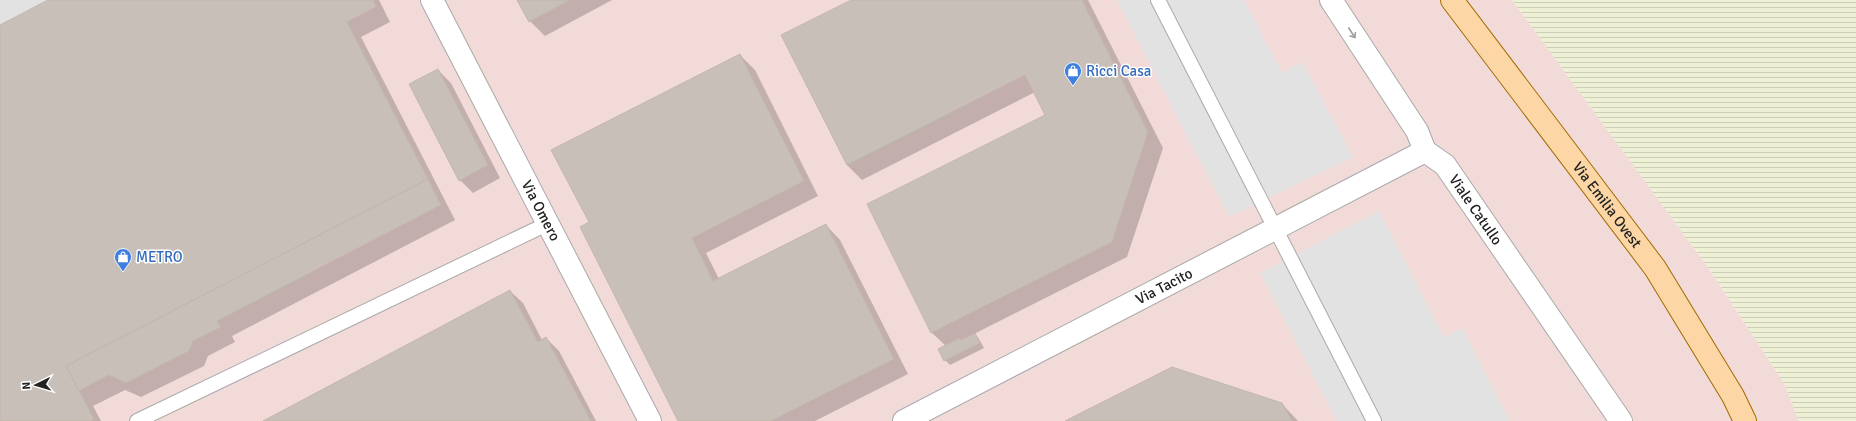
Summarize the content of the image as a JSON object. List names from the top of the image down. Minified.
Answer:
{"streets":{"main road":["Via Emilia Ovest"],"street":["Viale Catullo","Via Omero","Via Tacito"]},"crossings":[["Viale Catullo","Via Tacito"]],"places":{"shop":["Ricci Casa","METRO"]},"north":"left"}
